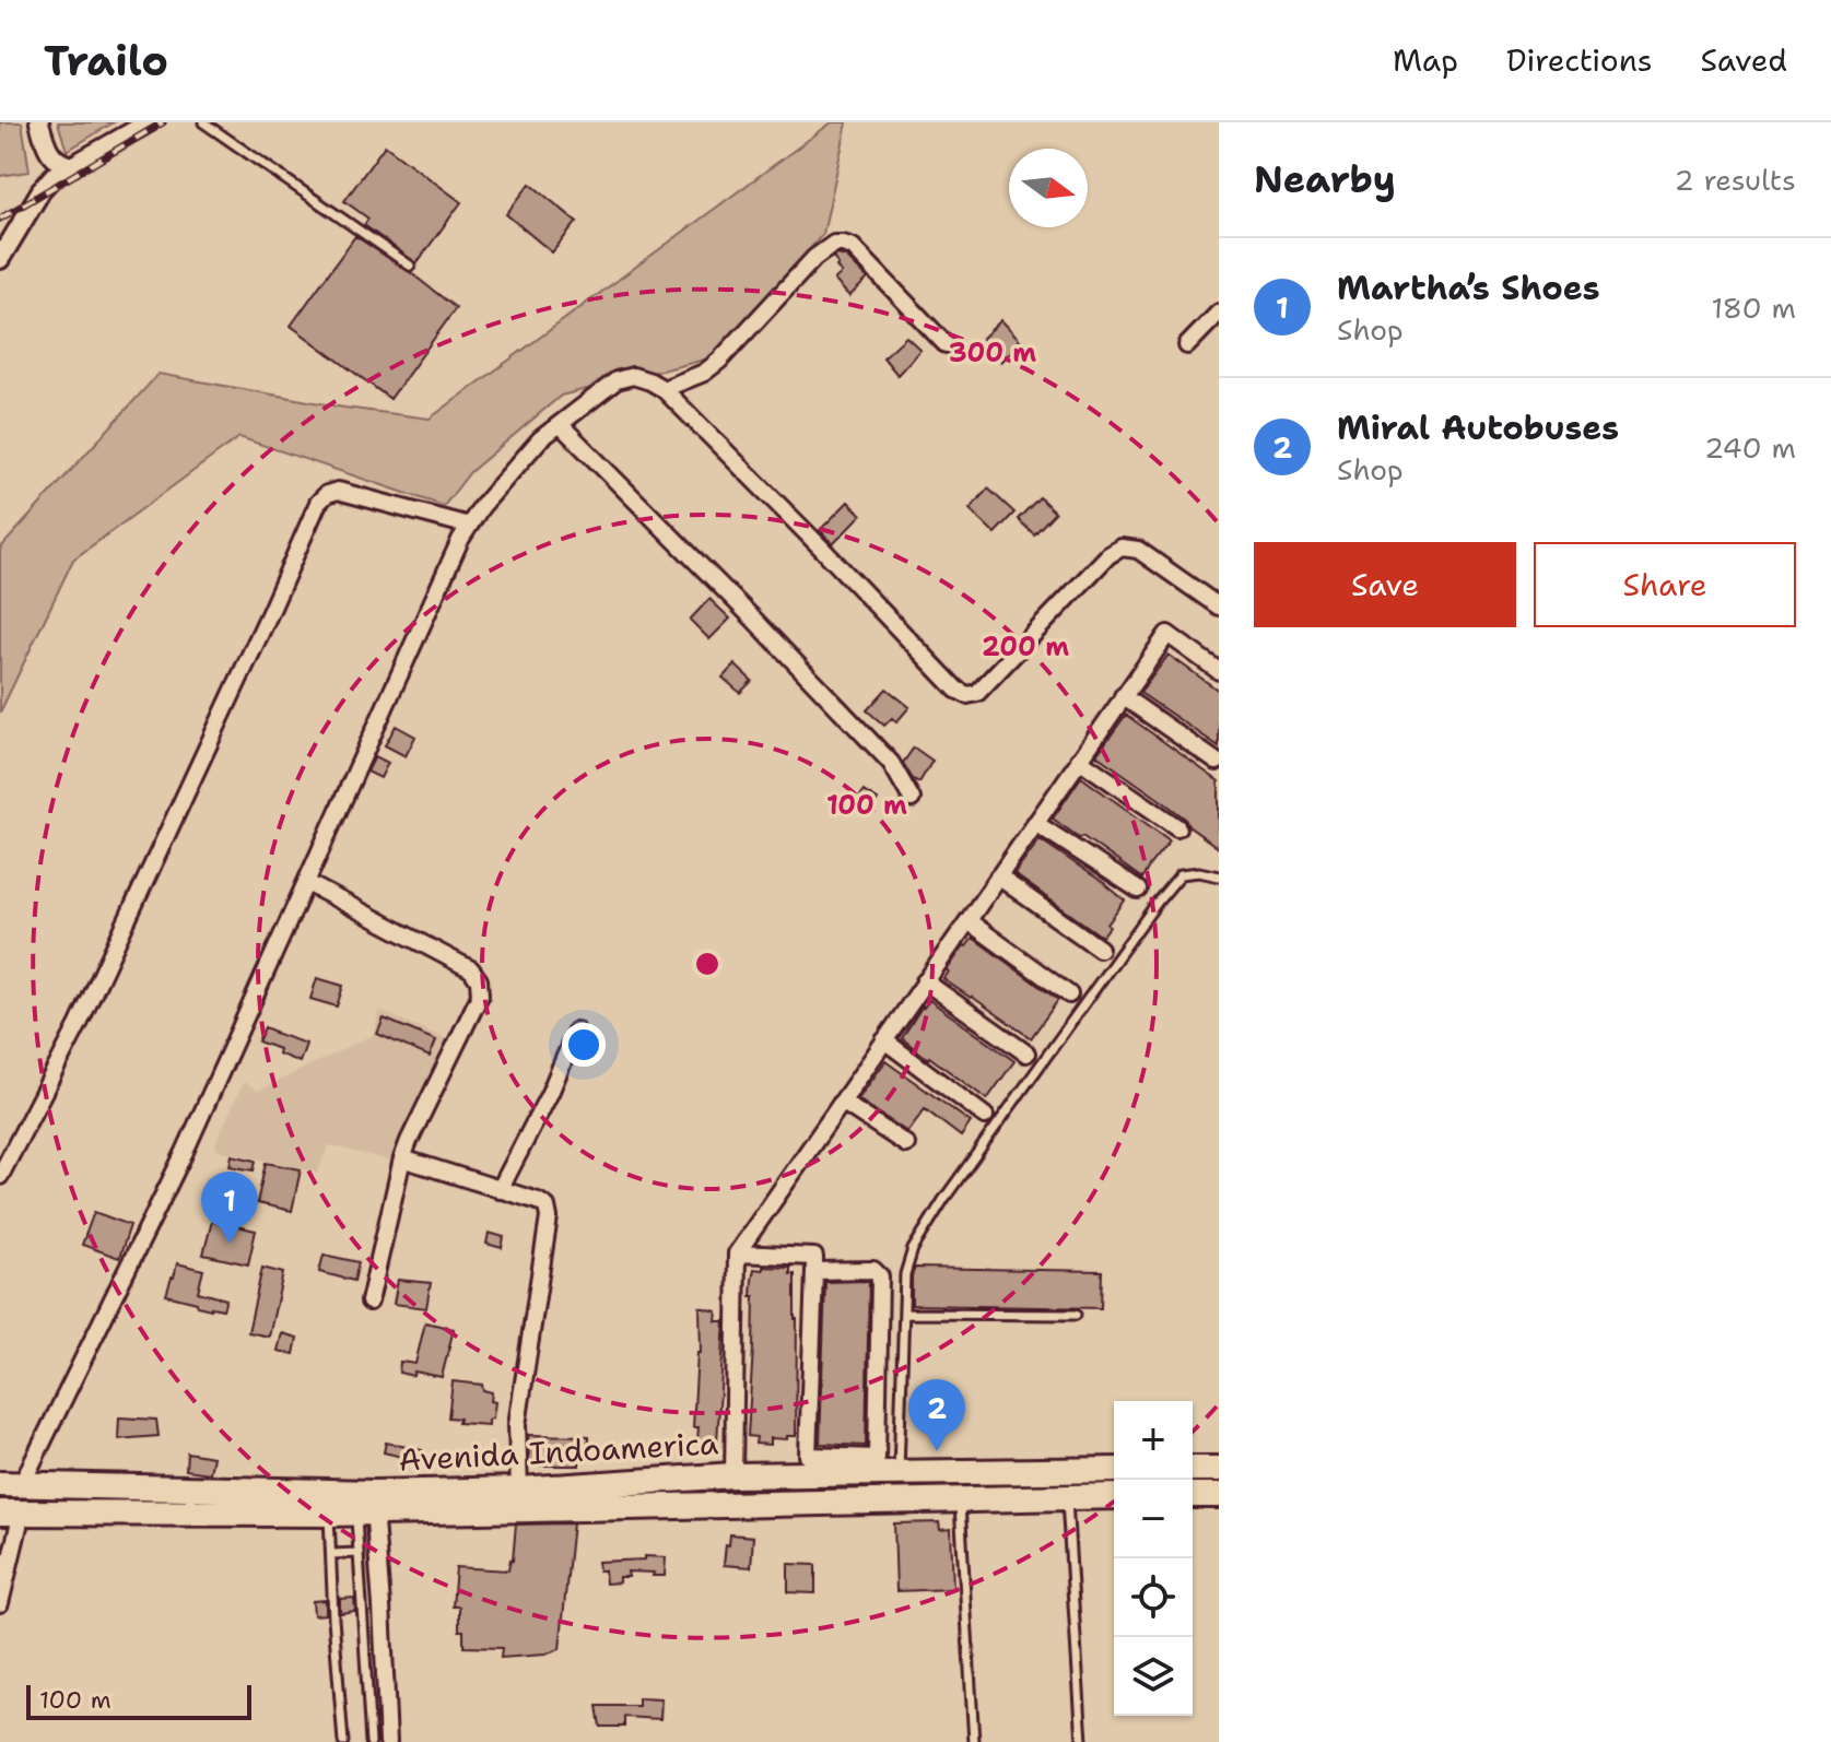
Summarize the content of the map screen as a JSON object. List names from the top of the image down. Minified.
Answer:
{"streets":{"main road":["Avenida Indoamerica"]},"scale_bar":"100 m","north":"right","page":{"header":"Trailo","nav":["Map","Directions","Saved"],"heading":["Nearby","2 results"],"list":[{"mark":"1","name":"Martha’s Shoes","note":"Shop","value":"180 m"},{"mark":"2","name":"Miral Autobuses","note":"Shop","value":"240 m"}],"buttons":["Save","Share"],"pins":["1","2"],"map_buttons":["+","−"],"scale":"100 m"},"rings":["300 m","200 m","100 m"]}
